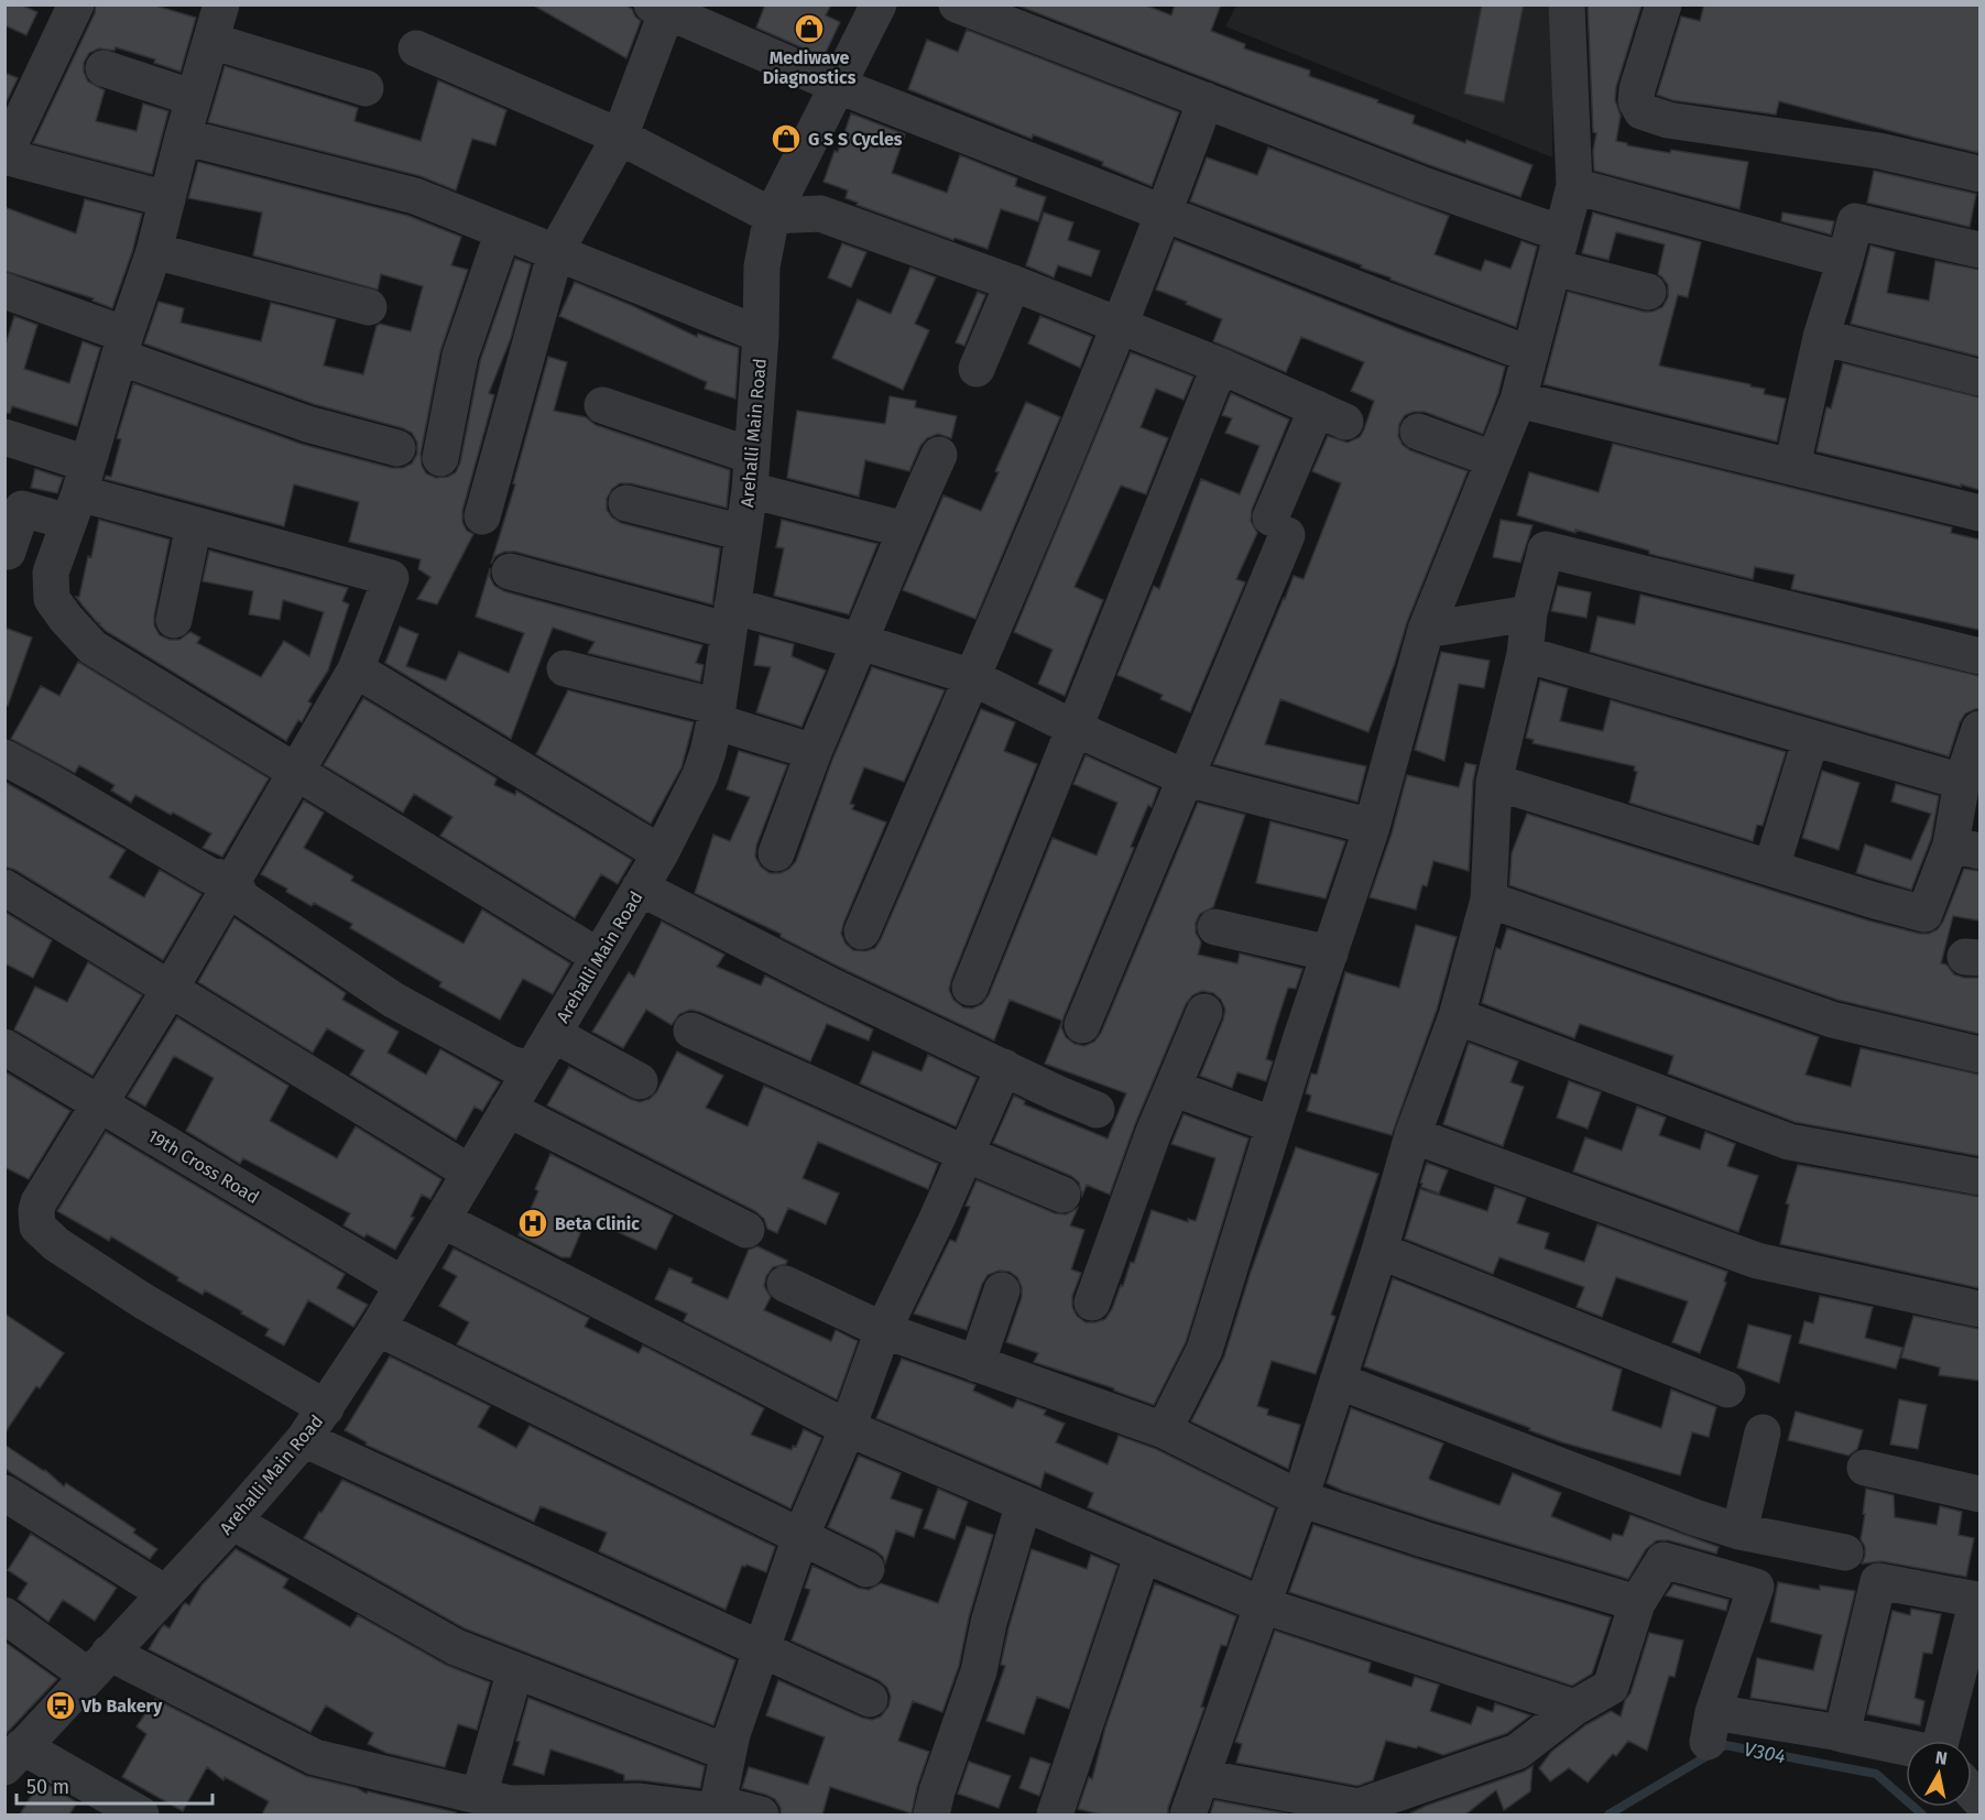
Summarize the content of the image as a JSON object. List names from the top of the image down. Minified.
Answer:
{"streets":{"street":["Arehalli Main Road","19th Cross Road"]},"crossings":[["Arehalli Main Road","19th Cross Road"]],"water":["V304"],"places":{"shop":["Mediwave Diagnostics","G S S Cycles"],"hospital":["Beta Clinic"],"bus stop":["Vb Bakery"]},"scale_bar":"50 m","north":"top"}
